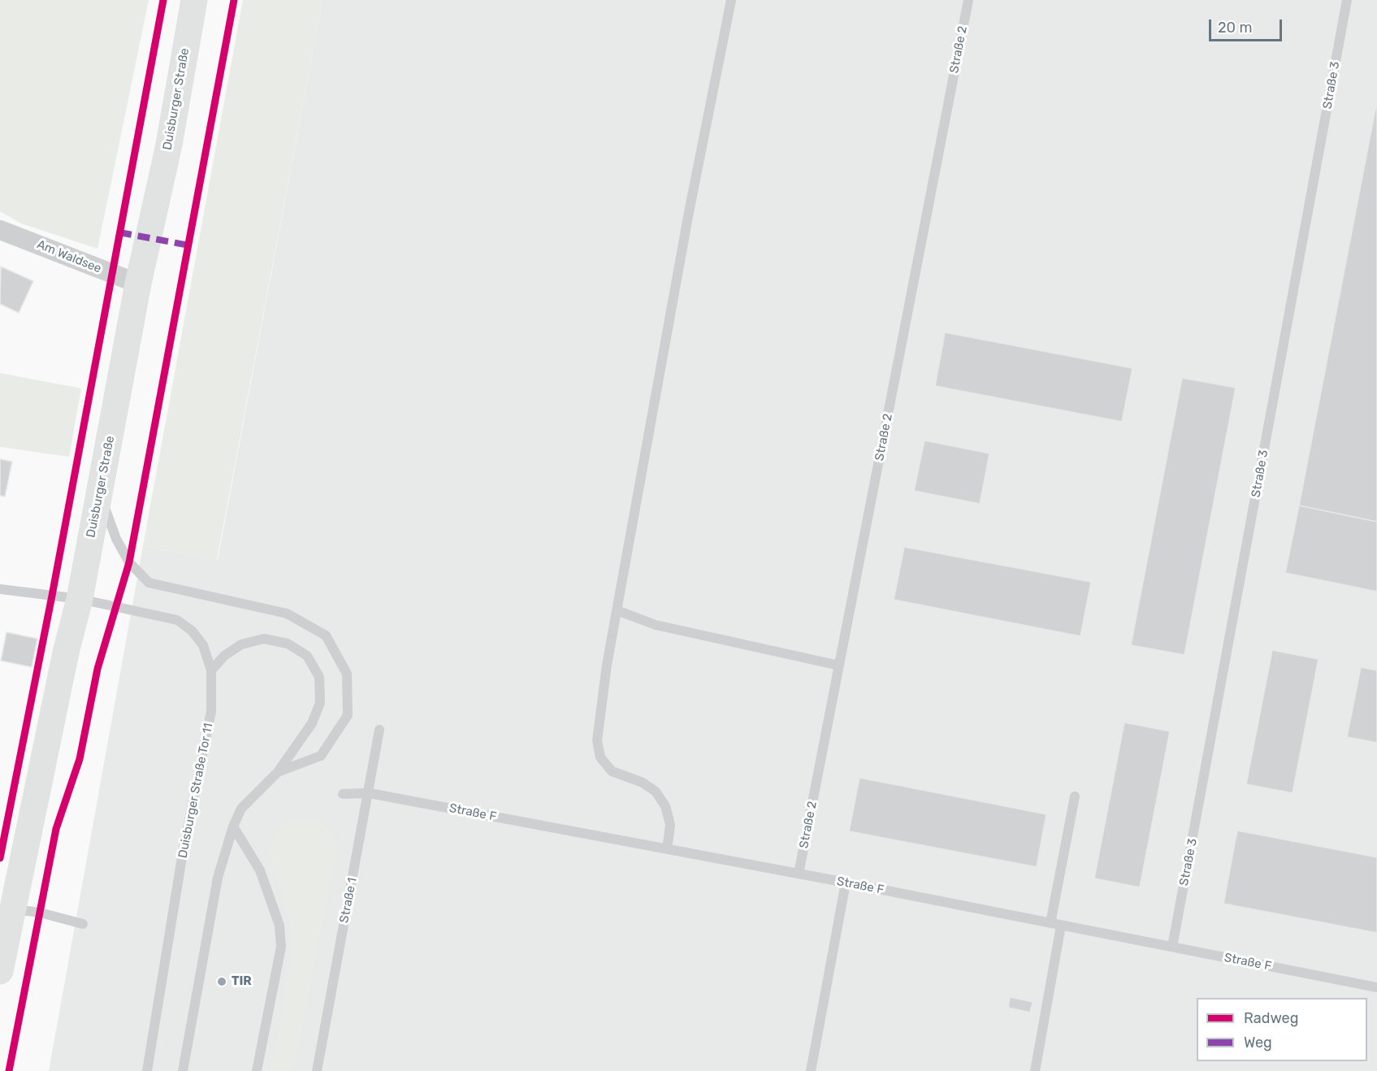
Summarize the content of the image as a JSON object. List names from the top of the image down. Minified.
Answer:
{"streets":{"main road":["Duisburger Straße"],"street":["Am Waldsee"],"lane":["Straße 2","Straße 3","Duisburger Straße Tor 11","Straße F","Straße 1"]},"crossings":[["Straße 2","Straße F"],["Straße 3","Straße F"],["Duisburger Straße","Am Waldsee"],["Duisburger Straße","Duisburger Straße Tor 11"],["Straße F","Straße 1"]],"places":["TIR"],"legend":["Radweg","Weg"],"scale_bar":"20 m"}
